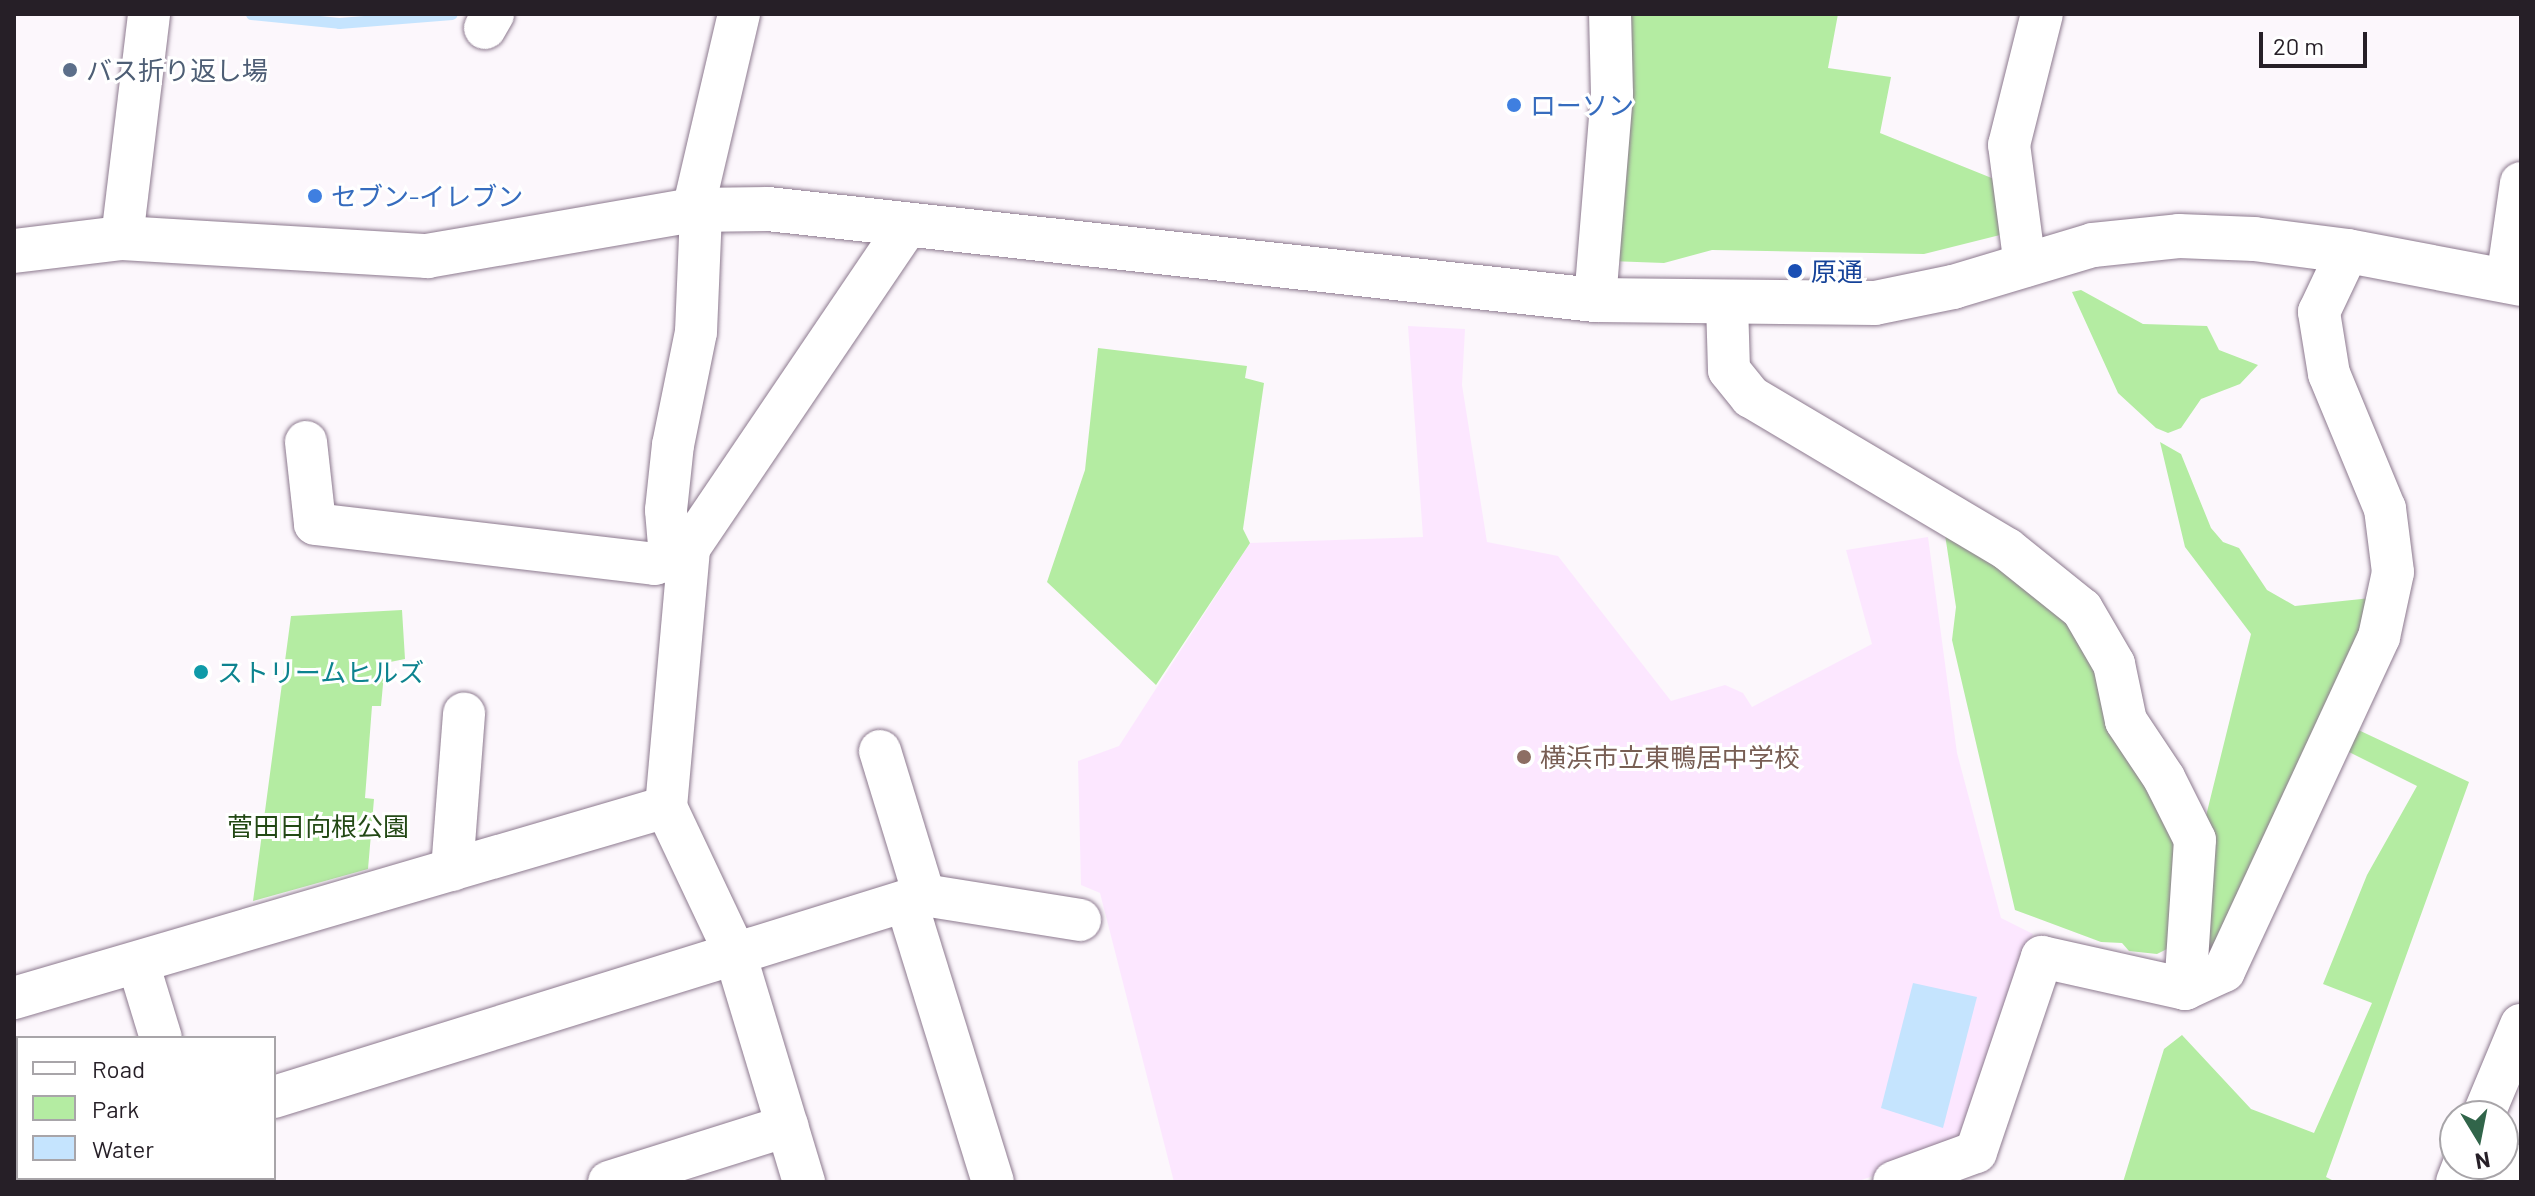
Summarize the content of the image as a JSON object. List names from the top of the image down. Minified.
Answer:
{"parks":["菅田日向根公園"],"places":["バス折り返し場","ローソン","セブン-イレブン","原通","ストリームヒルズ","横浜市立東鴨居中学校"],"legend":["Road","Park","Water"],"scale_bar":"20 m","north":"bottom"}
